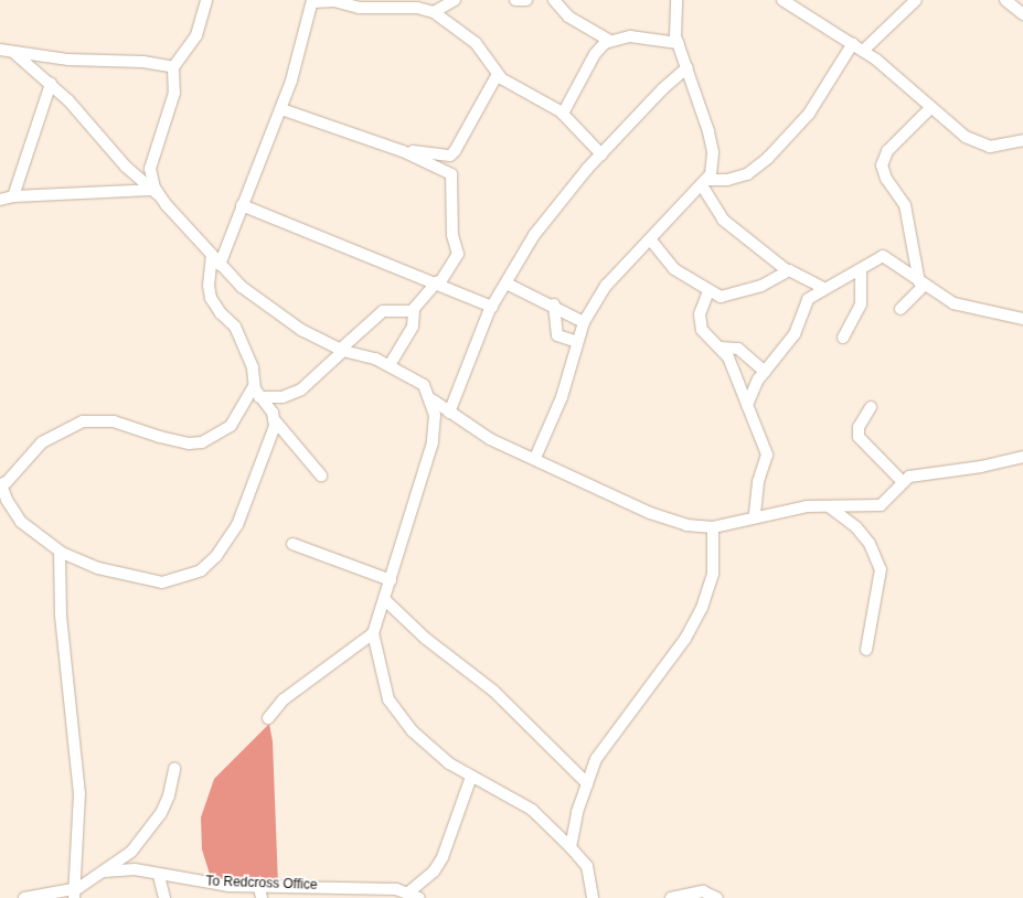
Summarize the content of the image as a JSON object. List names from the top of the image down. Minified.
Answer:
{"streets":{"street":["To Redcross Office"]}}
